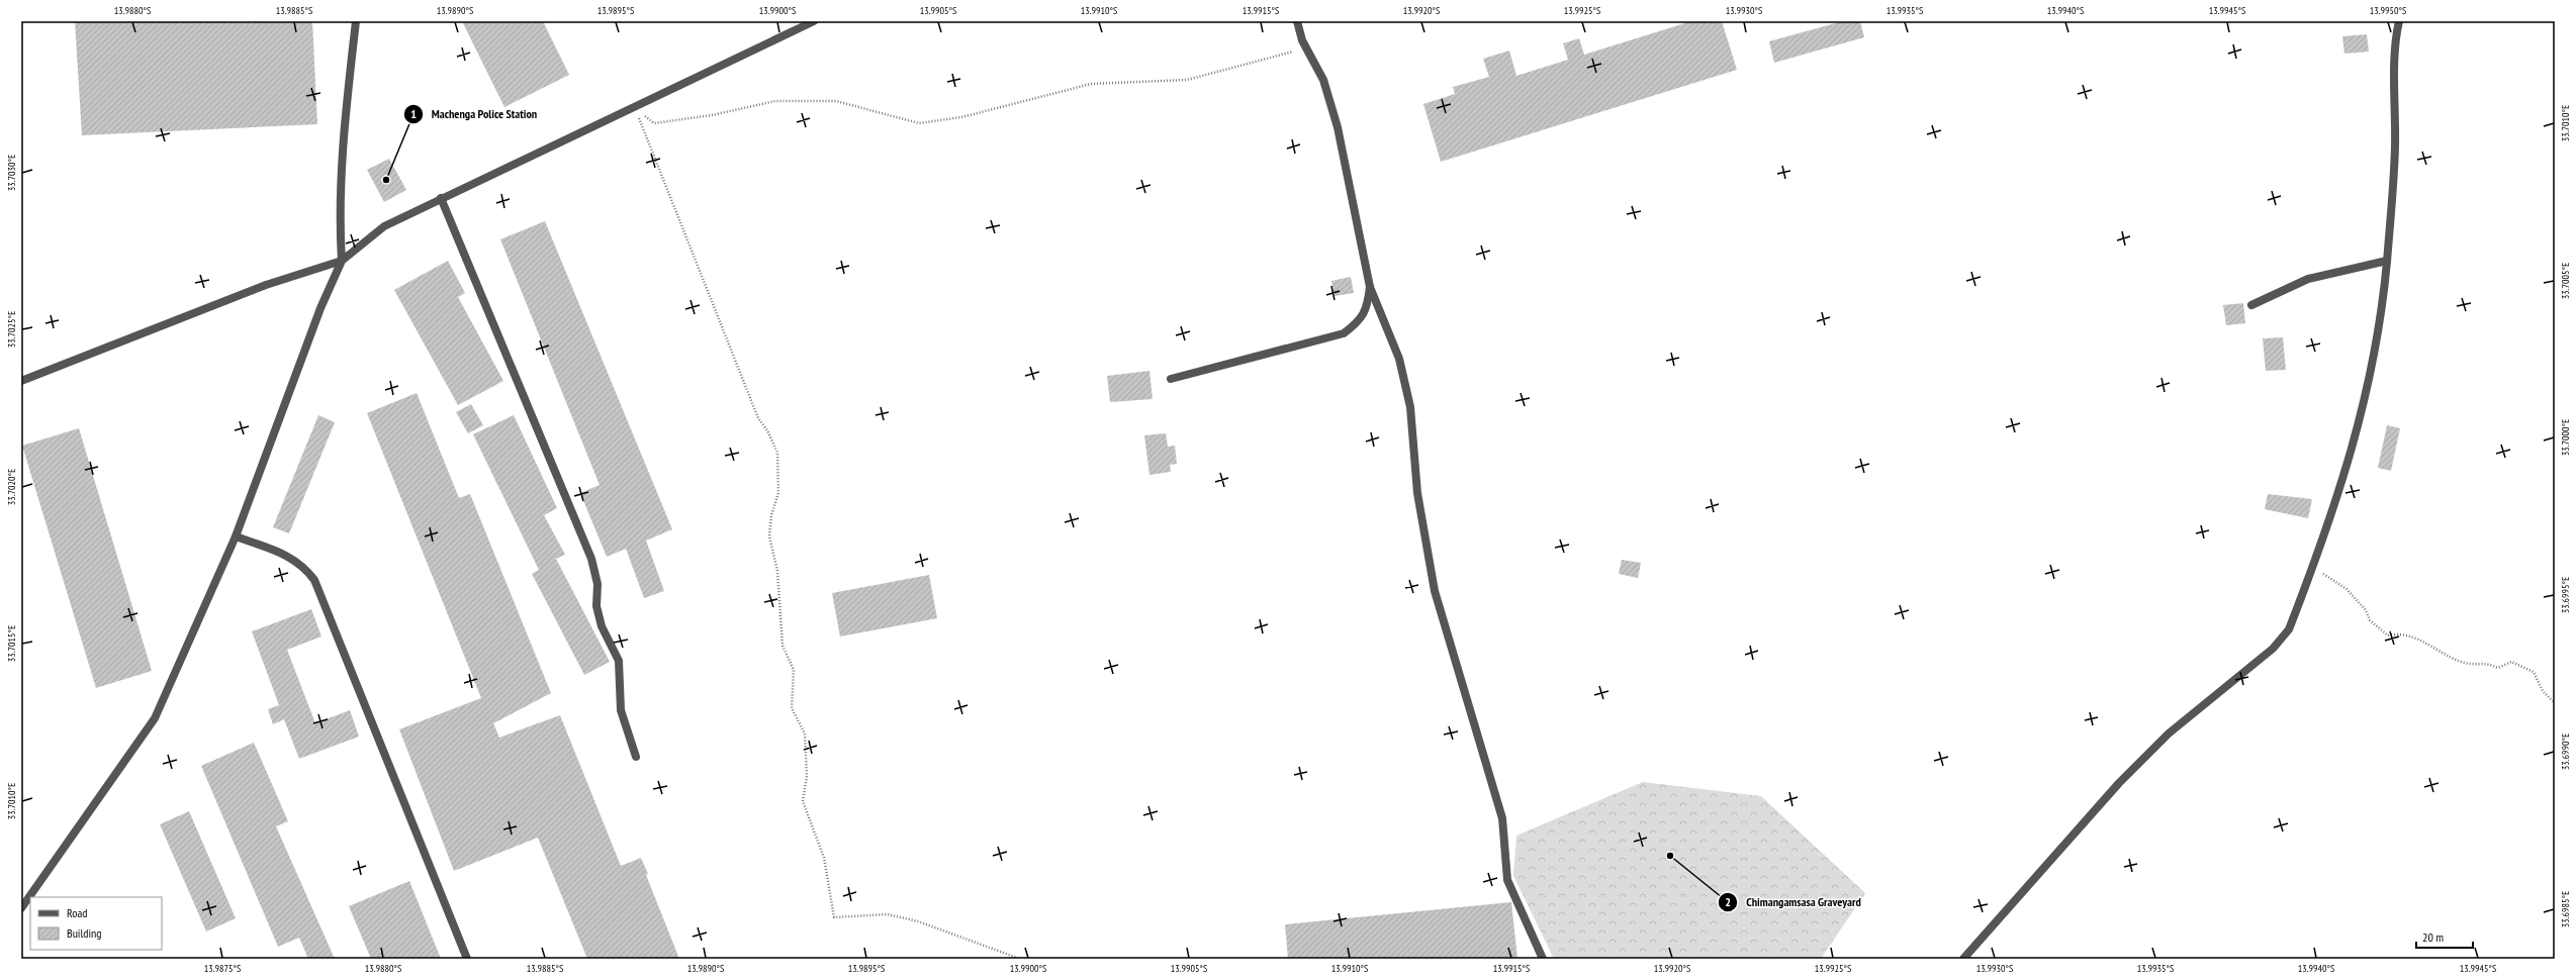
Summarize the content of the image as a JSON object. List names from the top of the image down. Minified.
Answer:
{"places":["Machenga Police Station","Chimangamsasa Graveyard"],"legend":["Road","Building"],"scale_bar":"20 m","coordinates":["13.9880°S","13.9885°S","13.9890°S","13.9895°S","13.9900°S","13.9905°S","13.9910°S","13.9915°S","13.9920°S","13.9925°S","13.9930°S","13.9935°S","13.9940°S","13.9945°S","13.9950°S","33.7010°E","33.7030°E","33.7005°E","33.7025°E","33.7000°E","33.7020°E","33.6995°E","33.7015°E","33.6990°E","33.6985°E","13.9875°S"]}
